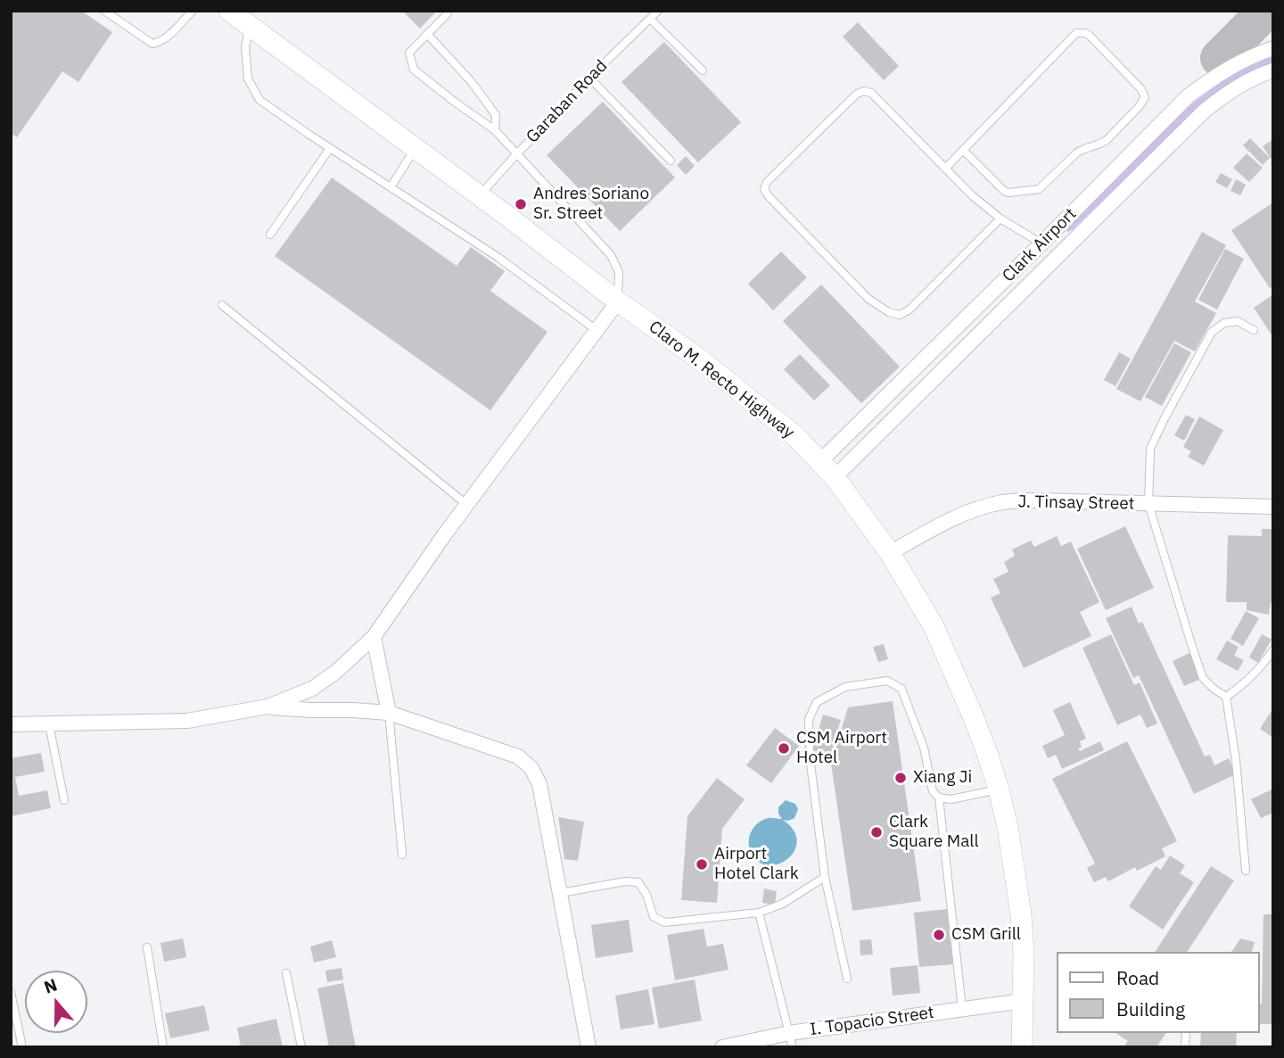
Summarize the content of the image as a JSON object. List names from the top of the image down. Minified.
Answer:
{"streets":{"main road":["Claro M. Recto Highway"],"street":["Clark Airport","J. Tinsay Street","I. Topacio Street"],"lane":["Garaban Road"]},"crossings":[["Garaban Road","Claro M. Recto Highway"],["Clark Airport","Claro M. Recto Highway"],["Claro M. Recto Highway","J. Tinsay Street"],["Claro M. Recto Highway","I. Topacio Street"]],"places":["Andres Soriano Sr. Street","CSM Airport Hotel","Xiang Ji","Clark Square Mall","Airport Hotel Clark","CSM Grill"],"legend":["Road","Building"],"north":"top"}
